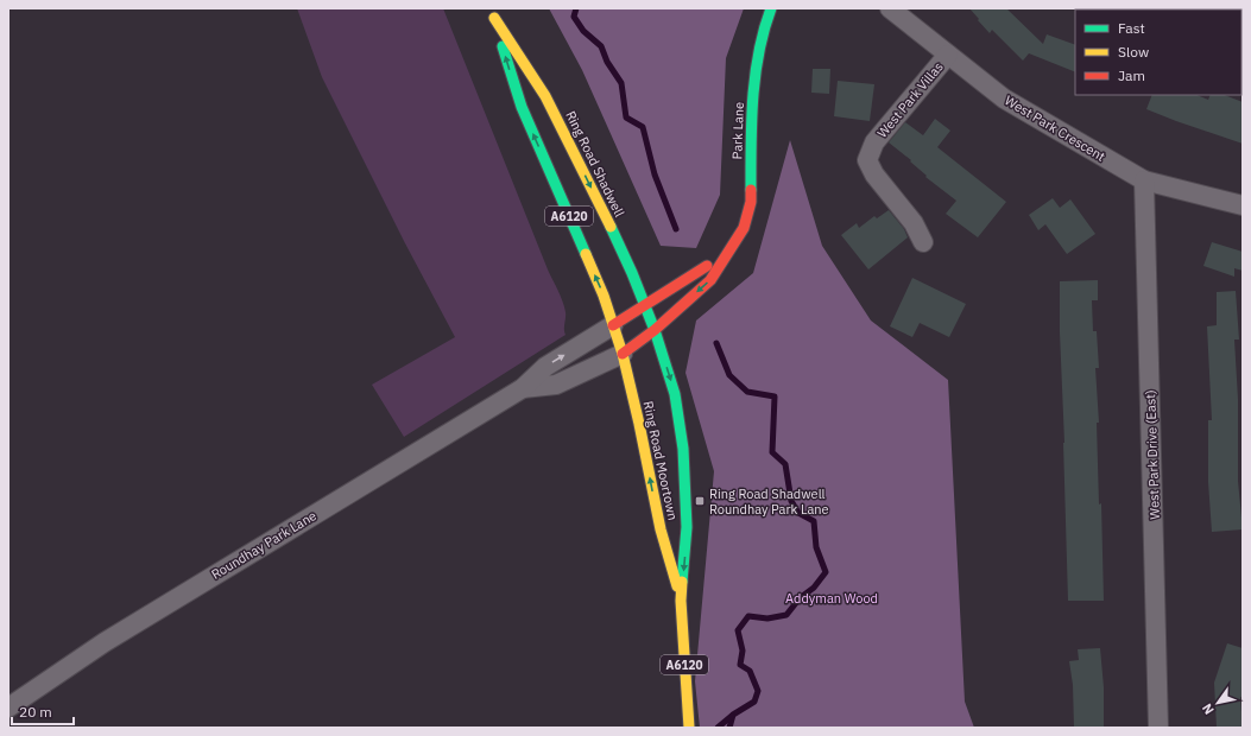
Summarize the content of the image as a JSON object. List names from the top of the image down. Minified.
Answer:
{"streets":{"main road":["Park Lane","Ring Road Shadwell","A6120","Ring Road Moortown"],"street":["West Park Villas","West Park Crescent","West Park Drive (East)","Roundhay Park Lane"]},"crossings":[["West Park Villas","West Park Crescent"],["West Park Crescent","West Park Drive (East)"],["Park Lane","Ring Road Shadwell"],["Park Lane","Ring Road Moortown"],["Park Lane","Roundhay Park Lane"],["Ring Road Shadwell","Ring Road Moortown"],["Ring Road Shadwell","Roundhay Park Lane"],["Ring Road Moortown","Roundhay Park Lane"]],"parks":["Addyman Wood"],"places":{"transit":["Ring Road Shadwell Roundhay Park Lane"]},"legend":["Fast","Slow","Jam"],"scale_bar":"20 m","north":"bottom left"}
